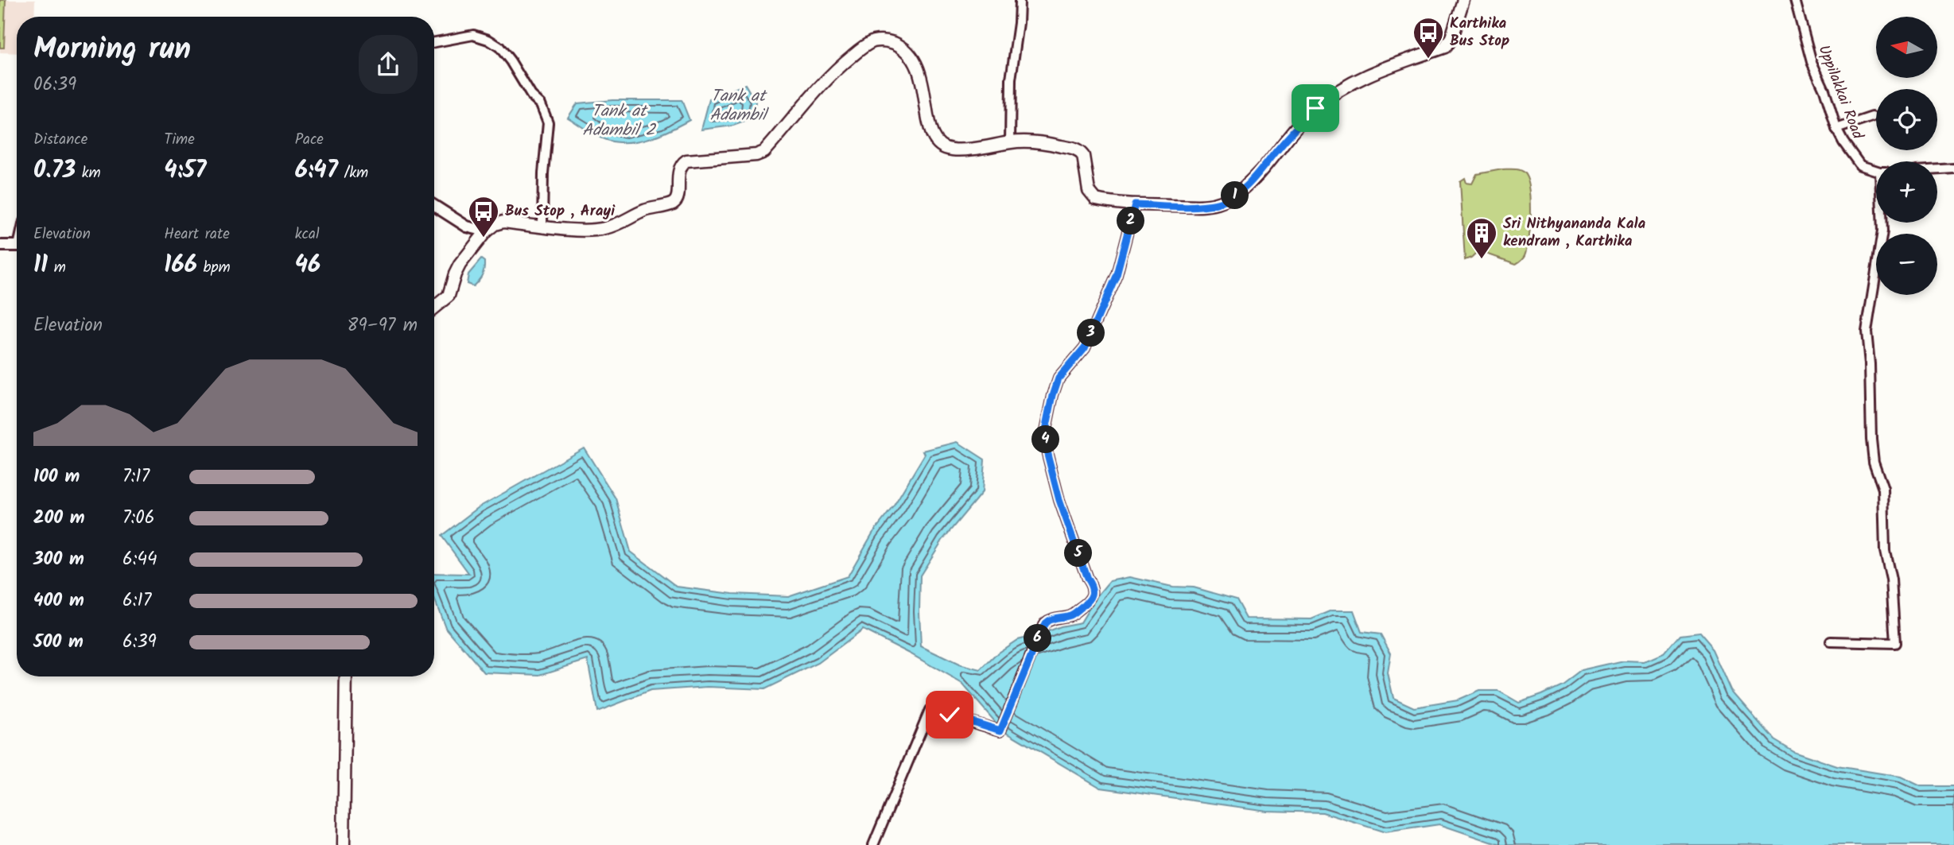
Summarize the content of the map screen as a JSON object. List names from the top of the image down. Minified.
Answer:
{"streets":{"street":["Uppilakkai Road"]},"water":["Tank at Adambil","Tank at Adambil 2"],"places":{"bus stop":["Karthika Bus Stop","Bus Stop , Arayi"],"building":["Sri Nithyananda Kala kendram , Karthika"]},"north":"left","page":{"map_buttons":["+","−"],"heading":["Morning run","06:39"],"stats":[["Distance","0.73 km"],["Time","4:57"],["Pace","6:47 /km"],["Elevation","11 m"],["Heart rate","166 bpm"],["kcal","46"]],"pins":["1","2","3","4","5","6"],"chart":["Elevation","89–97 m"],"list":[{"name":"100 m","note":"7:17"},{"name":"200 m","note":"7:06"},{"name":"300 m","note":"6:44"},{"name":"400 m","note":"6:17"},{"name":"500 m","note":"6:39"}]}}
